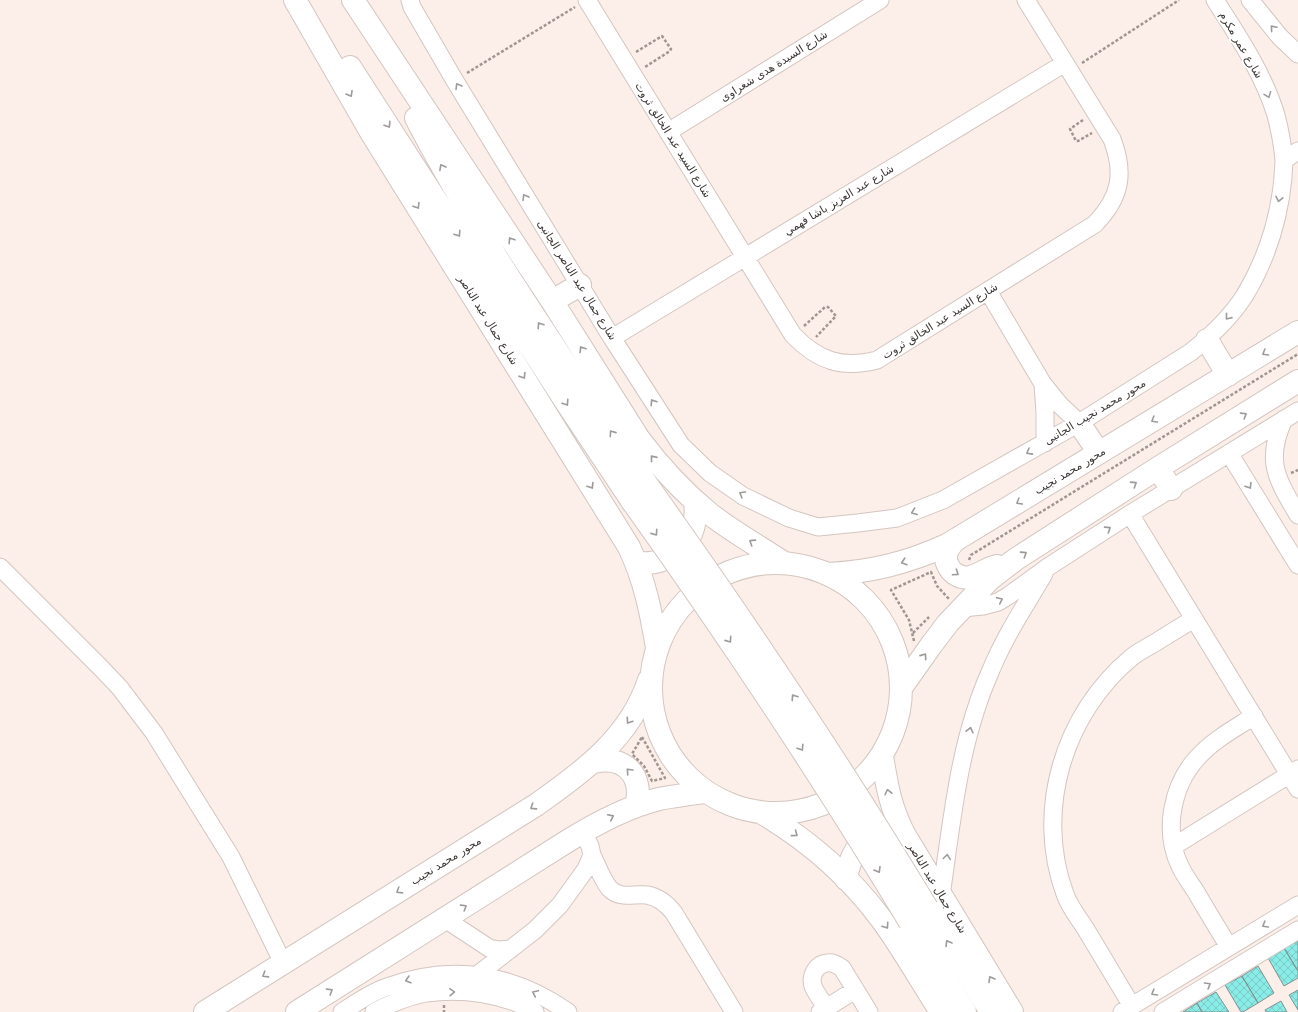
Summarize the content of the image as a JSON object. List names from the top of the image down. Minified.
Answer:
{"streets":{"main road":["شارع جمال عبد الناصر","محور محمد نجيب"],"street":["شارع عمر مكرم","شارع السيدة هدى شعراوى","شارع السيد عبد الخالق ثروت","شارع عبد العزيز باشا فهمي","شارع جمال عبد الناصر الجانبى","محور محمد نجيب الجانبى"]},"crossings":[["شارع عمر مكرم","محور محمد نجيب الجانبى"],["شارع السيدة هدى شعراوى","شارع السيد عبد الخالق ثروت"],["شارع السيد عبد الخالق ثروت","شارع عبد العزيز باشا فهمي"],["شارع عبد العزيز باشا فهمي","شارع جمال عبد الناصر الجانبى"],["شارع جمال عبد الناصر الجانبى","محور محمد نجيب الجانبى"]],"one_way":["شارع جمال عبد الناصر الجانبى"]}
